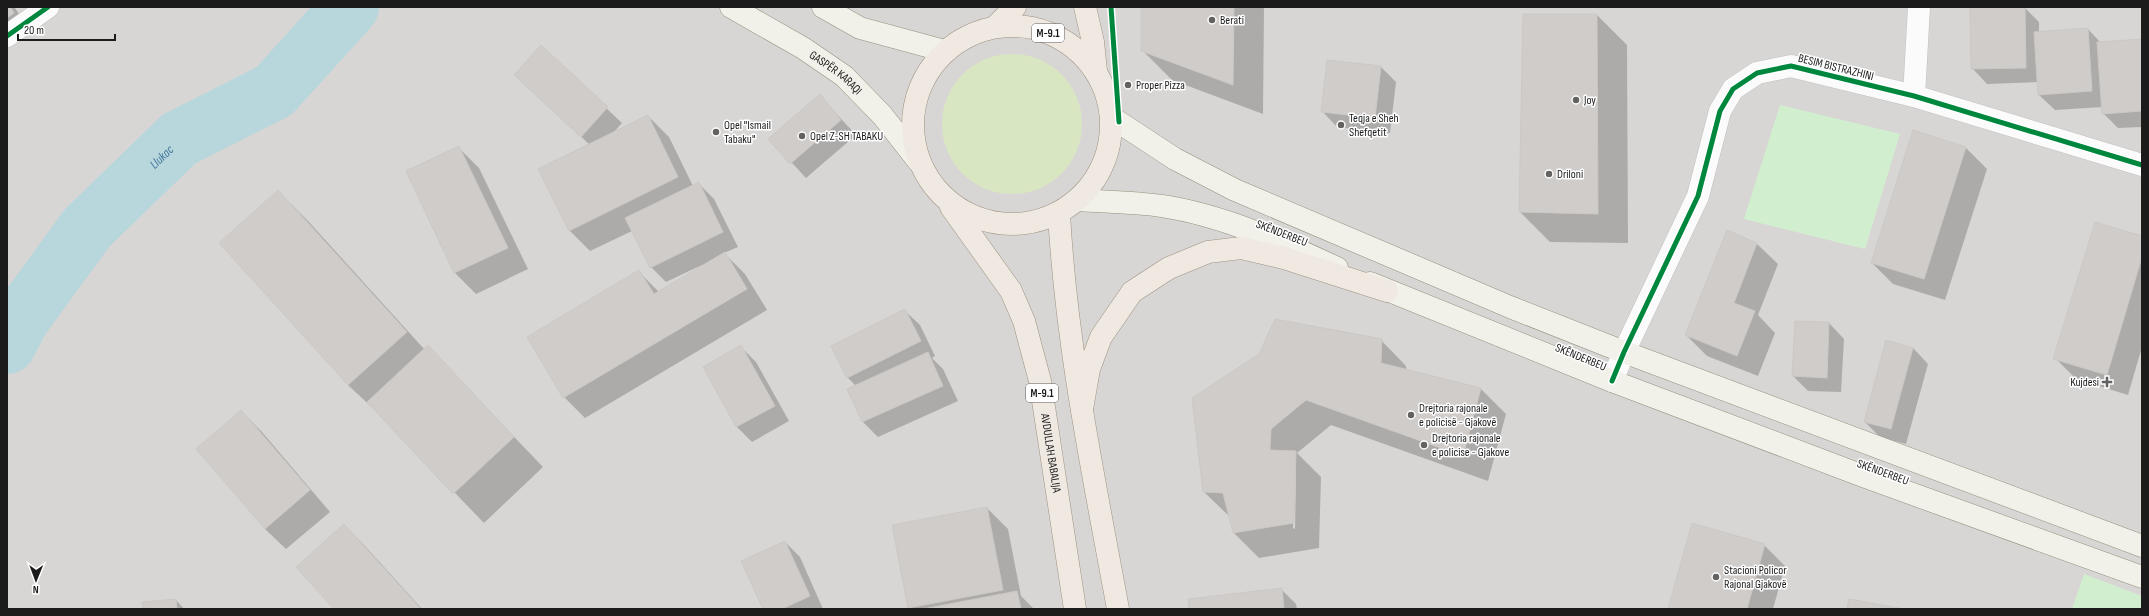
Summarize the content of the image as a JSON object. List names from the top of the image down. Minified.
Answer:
{"streets":{"main road":["M-9.1","GASPËR KARAQI","SKËNDERBEU","AVDULLAH BABALIJA"],"street":["BESIM BISTRAZHINI"]},"crossings":[["M-9.1","GASPËR KARAQI"],["M-9.1","SKËNDERBEU"],["M-9.1","AVDULLAH BABALIJA"],["BESIM BISTRAZHINI","SKËNDERBEU"]],"water":["Llukac"],"places":{"other":["Berati","Proper Pizza","Joy","Teqja e Sheh Shefqetit","Opel \"Ismail Tabaku\"","Opel Z-SH TABAKU","Driloni","Drejtoria rajonale e policisë - Gjakovë","Drejtoria rajonale e policise - Gjakove","Stacioni Policor Rajonal Gjakovë"],"health":["Kujdesi"]},"scale_bar":"20 m","north":"bottom"}
